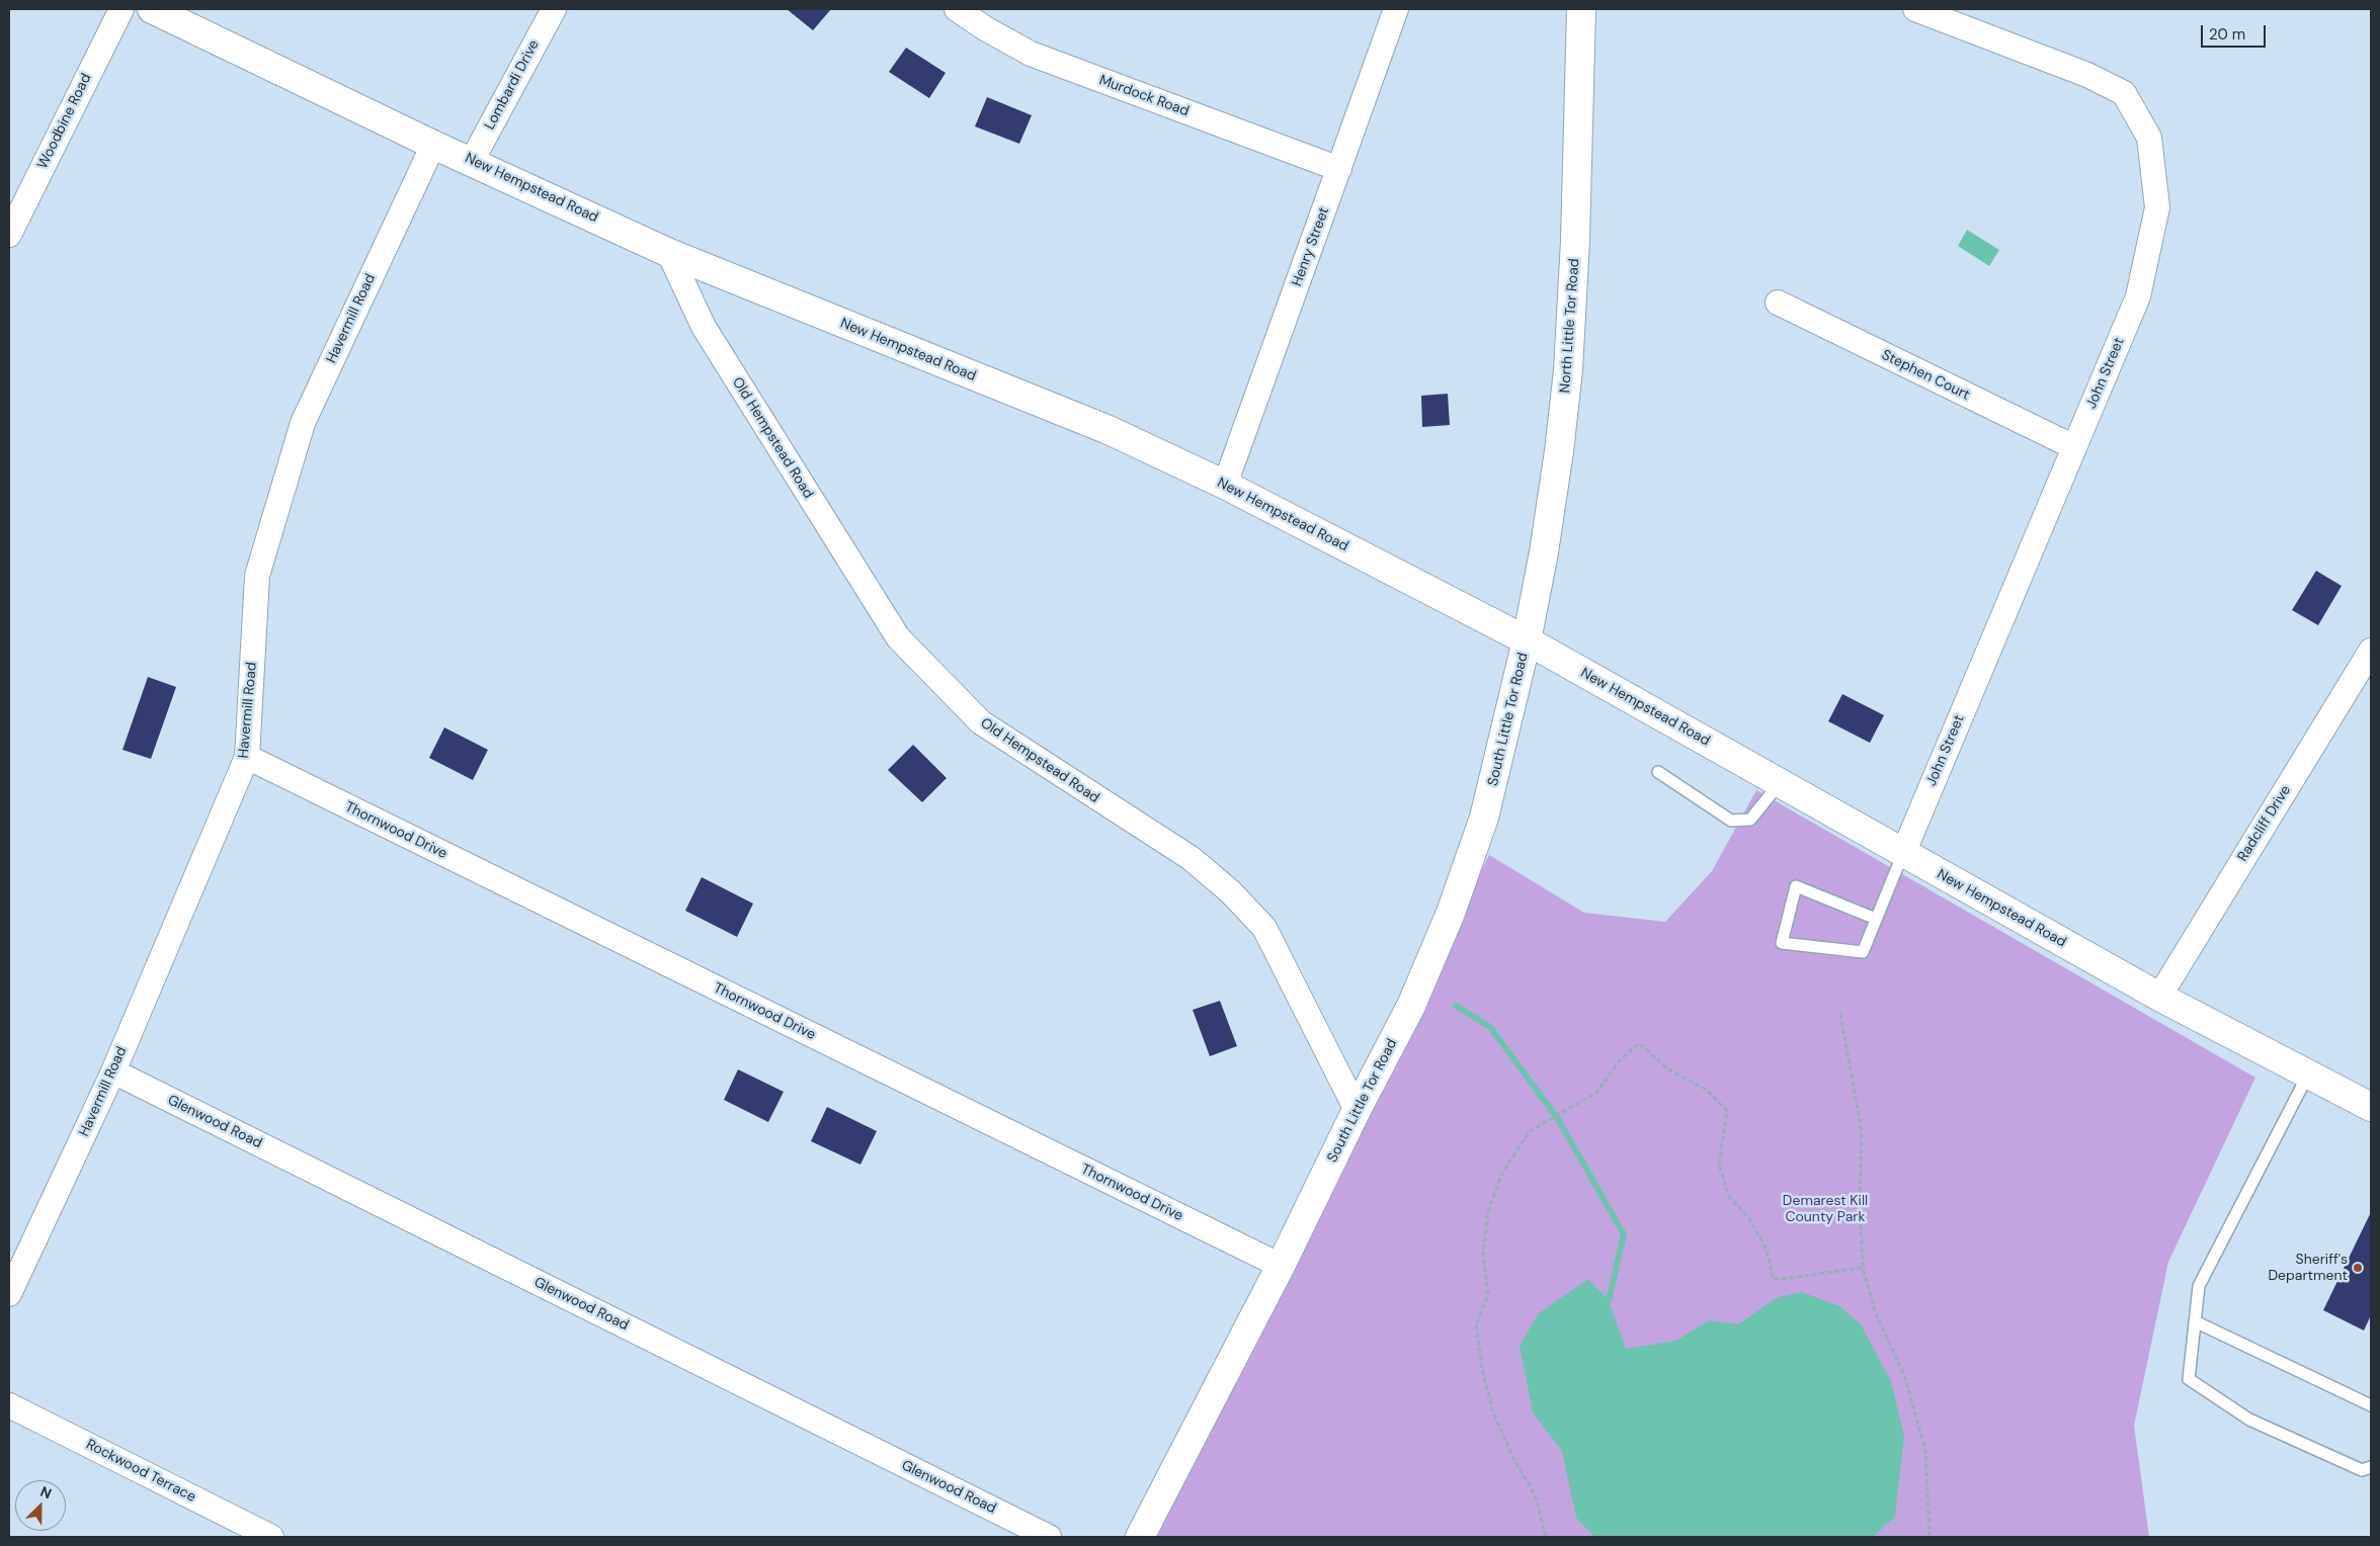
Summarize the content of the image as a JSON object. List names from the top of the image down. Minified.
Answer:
{"streets":{"street":["Lombardi Drive","Murdock Road","Woodbine Road","New Hempstead Road","Henry Street","Havermill Road","North Little Tor Road","John Street","Stephen Court","Old Hempstead Road","South Little Tor Road","Radcliff Drive","Thornwood Drive","Glenwood Road","Rockwood Terrace"]},"crossings":[["Lombardi Drive","New Hempstead Road"],["Murdock Road","Henry Street"],["New Hempstead Road","Henry Street"],["New Hempstead Road","Havermill Road"],["New Hempstead Road","North Little Tor Road"],["New Hempstead Road","John Street"],["New Hempstead Road","Old Hempstead Road"],["New Hempstead Road","South Little Tor Road"],["New Hempstead Road","Radcliff Drive"],["Havermill Road","Thornwood Drive"],["Havermill Road","Glenwood Road"],["North Little Tor Road","South Little Tor Road"],["John Street","Stephen Court"],["Old Hempstead Road","South Little Tor Road"],["South Little Tor Road","Thornwood Drive"]],"parks":["Demarest Kill County Park"],"places":["Sheriff's Department"],"scale_bar":"20 m","north":"top right"}
